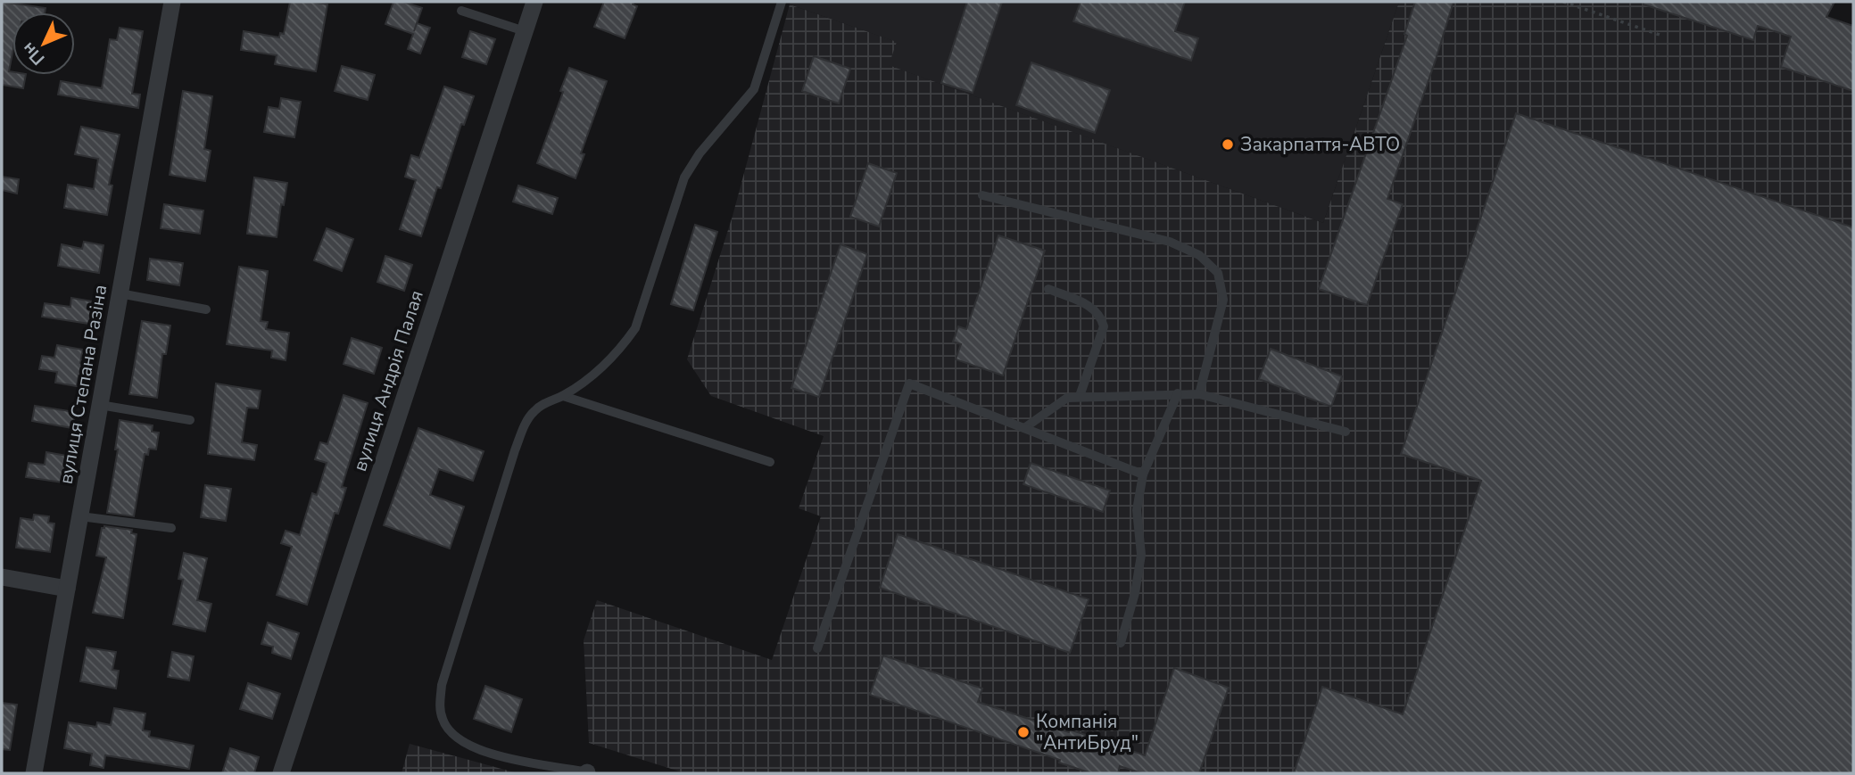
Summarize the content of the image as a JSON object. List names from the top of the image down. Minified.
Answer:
{"streets":{"street":["вулиця Андрія Палая","вулиця Степана Разіна"]},"places":["Закарпаття-АВТО","Компанія \"АнтиБруд\""],"north":"bottom left"}
